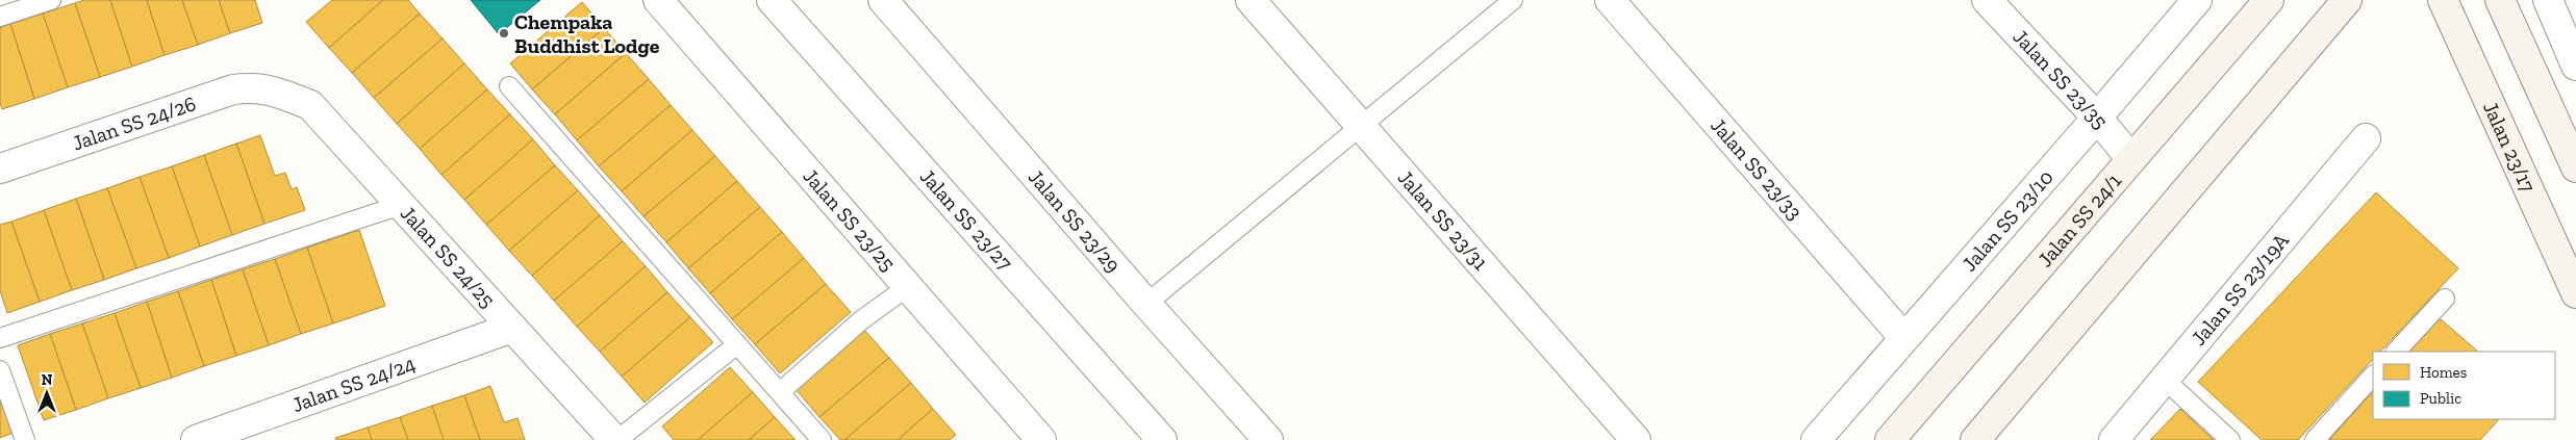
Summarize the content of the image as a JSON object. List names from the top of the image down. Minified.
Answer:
{"streets":{"main road":["Jalan 23/17","Jalan SS 24/1"],"street":["Jalan SS 23/35","Jalan SS 24/26","Jalan SS 23/33","Jalan SS 23/31","Jalan SS 23/25","Jalan SS 23/27","Jalan SS 23/29","Jalan SS 23/10","Jalan SS 24/25","Jalan SS 23/19A","Jalan SS 24/24"]},"crossings":[["Jalan SS 23/35","Jalan SS 24/1"],["Jalan SS 23/35","Jalan SS 23/10"],["Jalan SS 24/26","Jalan SS 24/25"],["Jalan SS 23/33","Jalan SS 23/10"],["Jalan SS 24/25","Jalan SS 24/24"]],"places":["Chempaka Buddhist Lodge"],"legend":["Homes","Public"],"north":"top"}
